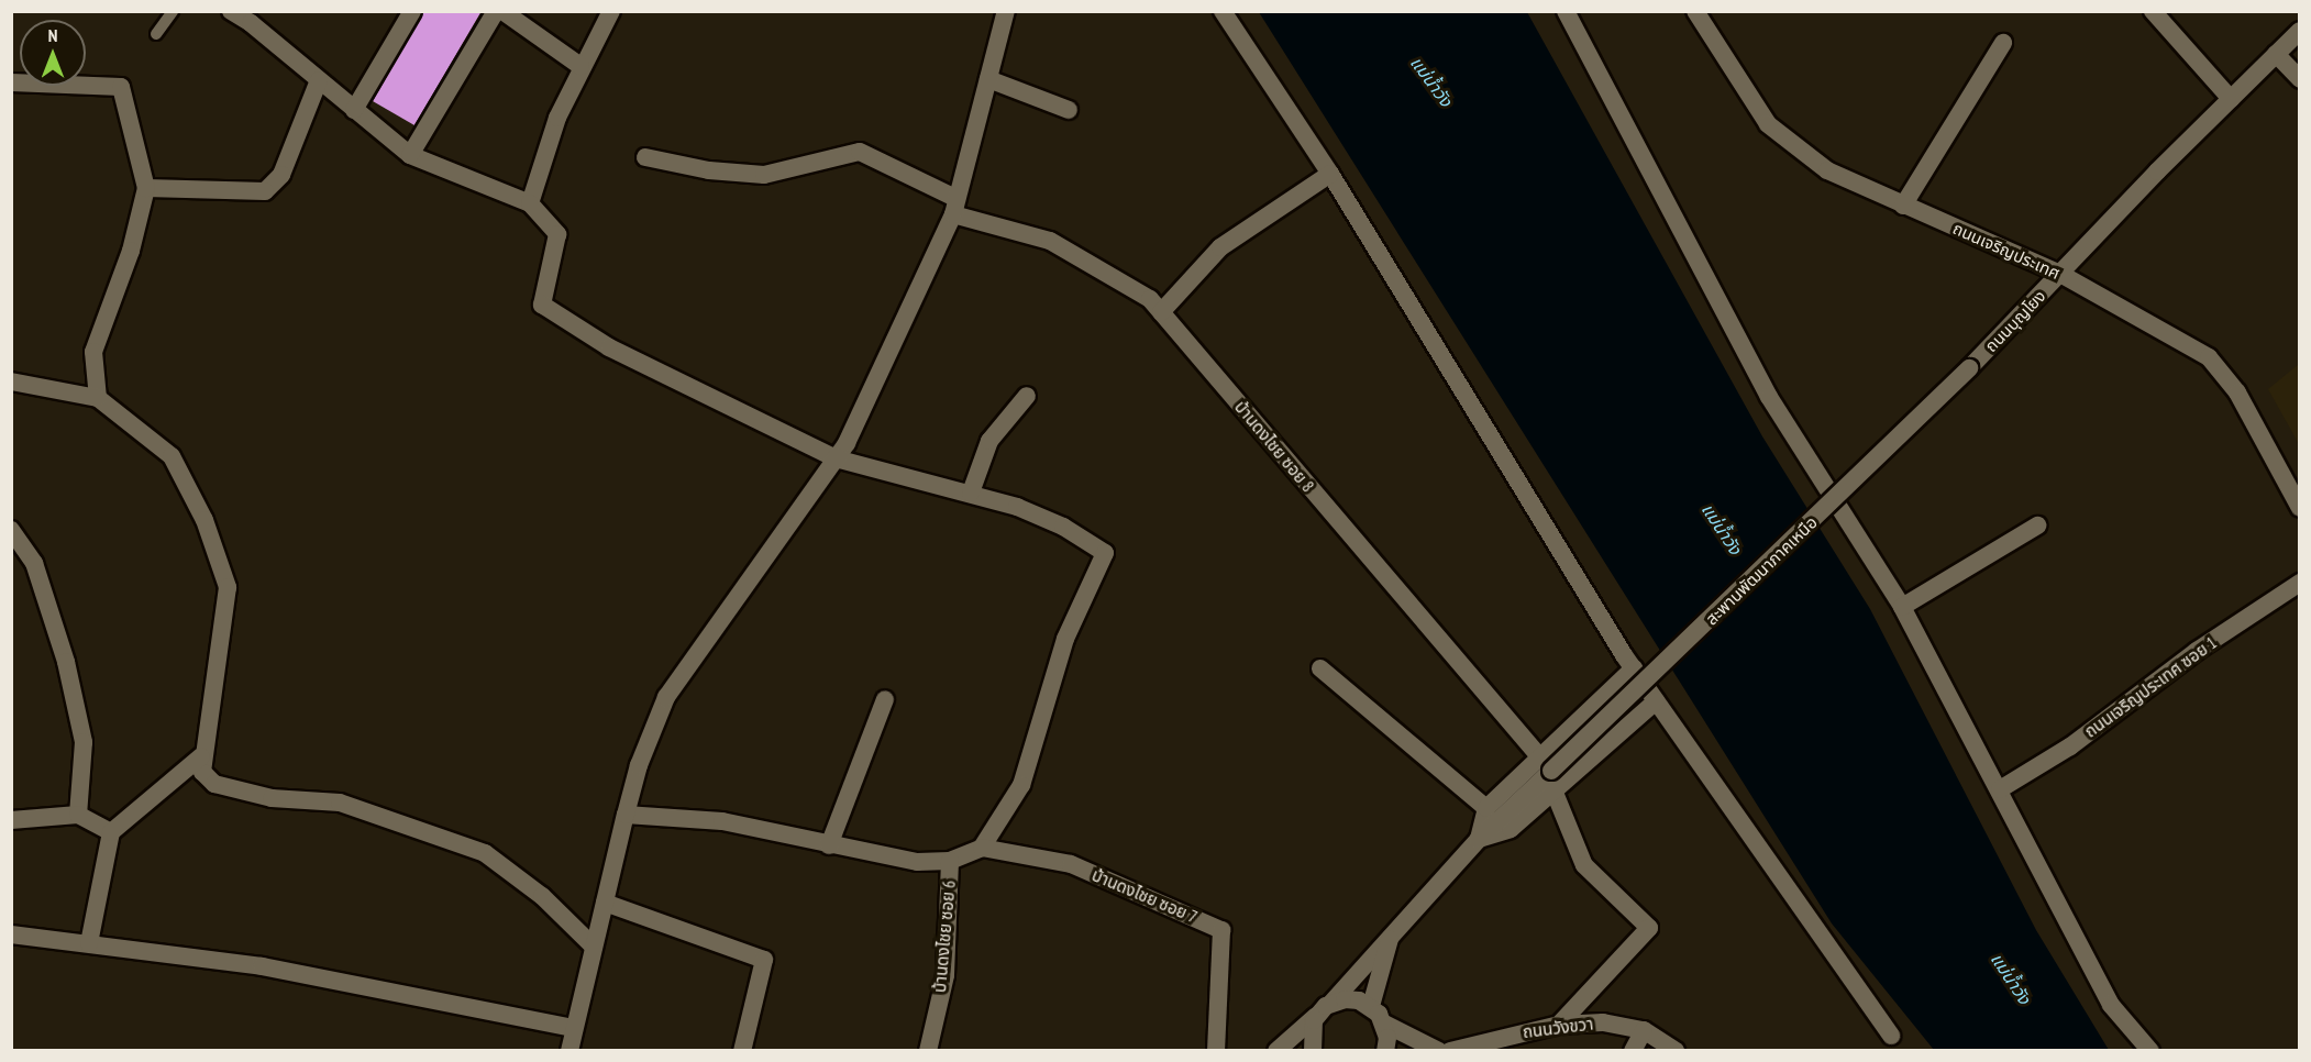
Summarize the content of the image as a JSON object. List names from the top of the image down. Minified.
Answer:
{"streets":{"street":["ถนนเจริญประเทศ","ถนนบุญโยง","บ้านดงไชย ซอย 8","สะพานพัฒนาภาคเหนือ","ถนนเจริญประเทศ ซอย 1","บ้านดงไชย ซอย 7","บ้านดงไชย ซอย 6","ถนนวังขวา"]},"crossings":[["ถนนเจริญประเทศ","ถนนบุญโยง"],["ถนนบุญโยง","สะพานพัฒนาภาคเหนือ"]],"water":["แม่น้ำวัง"],"north":"top"}
